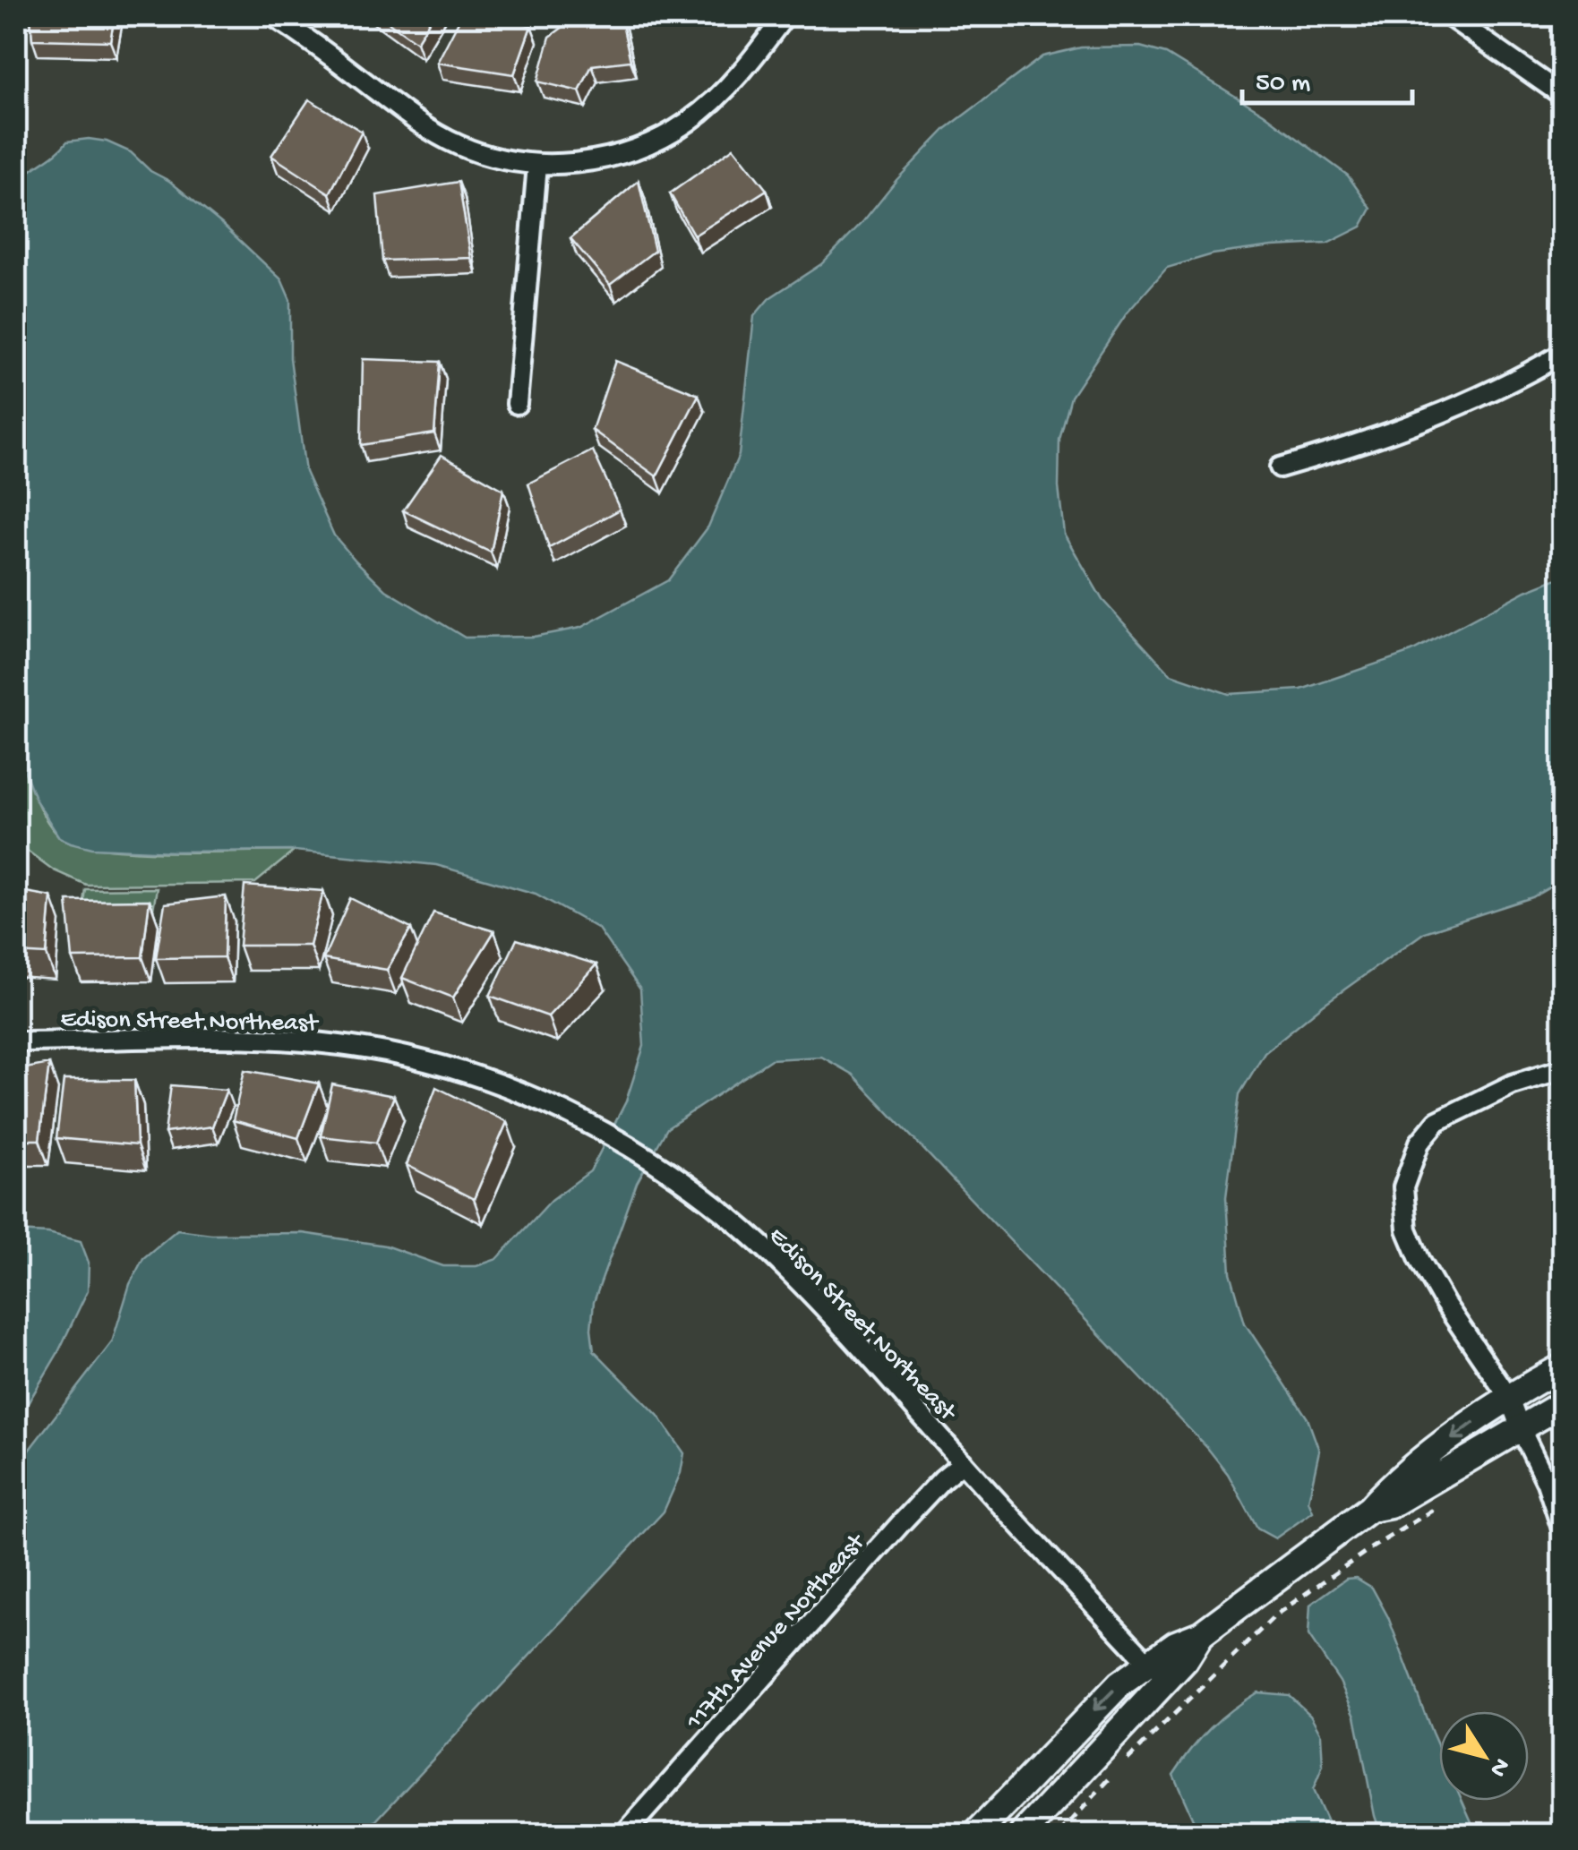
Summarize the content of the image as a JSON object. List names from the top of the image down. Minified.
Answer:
{"streets":{"street":["Edison Street Northeast","117th Avenue Northeast"]},"crossings":[["Edison Street Northeast","117th Avenue Northeast"]],"scale_bar":"50 m","north":"bottom right"}
